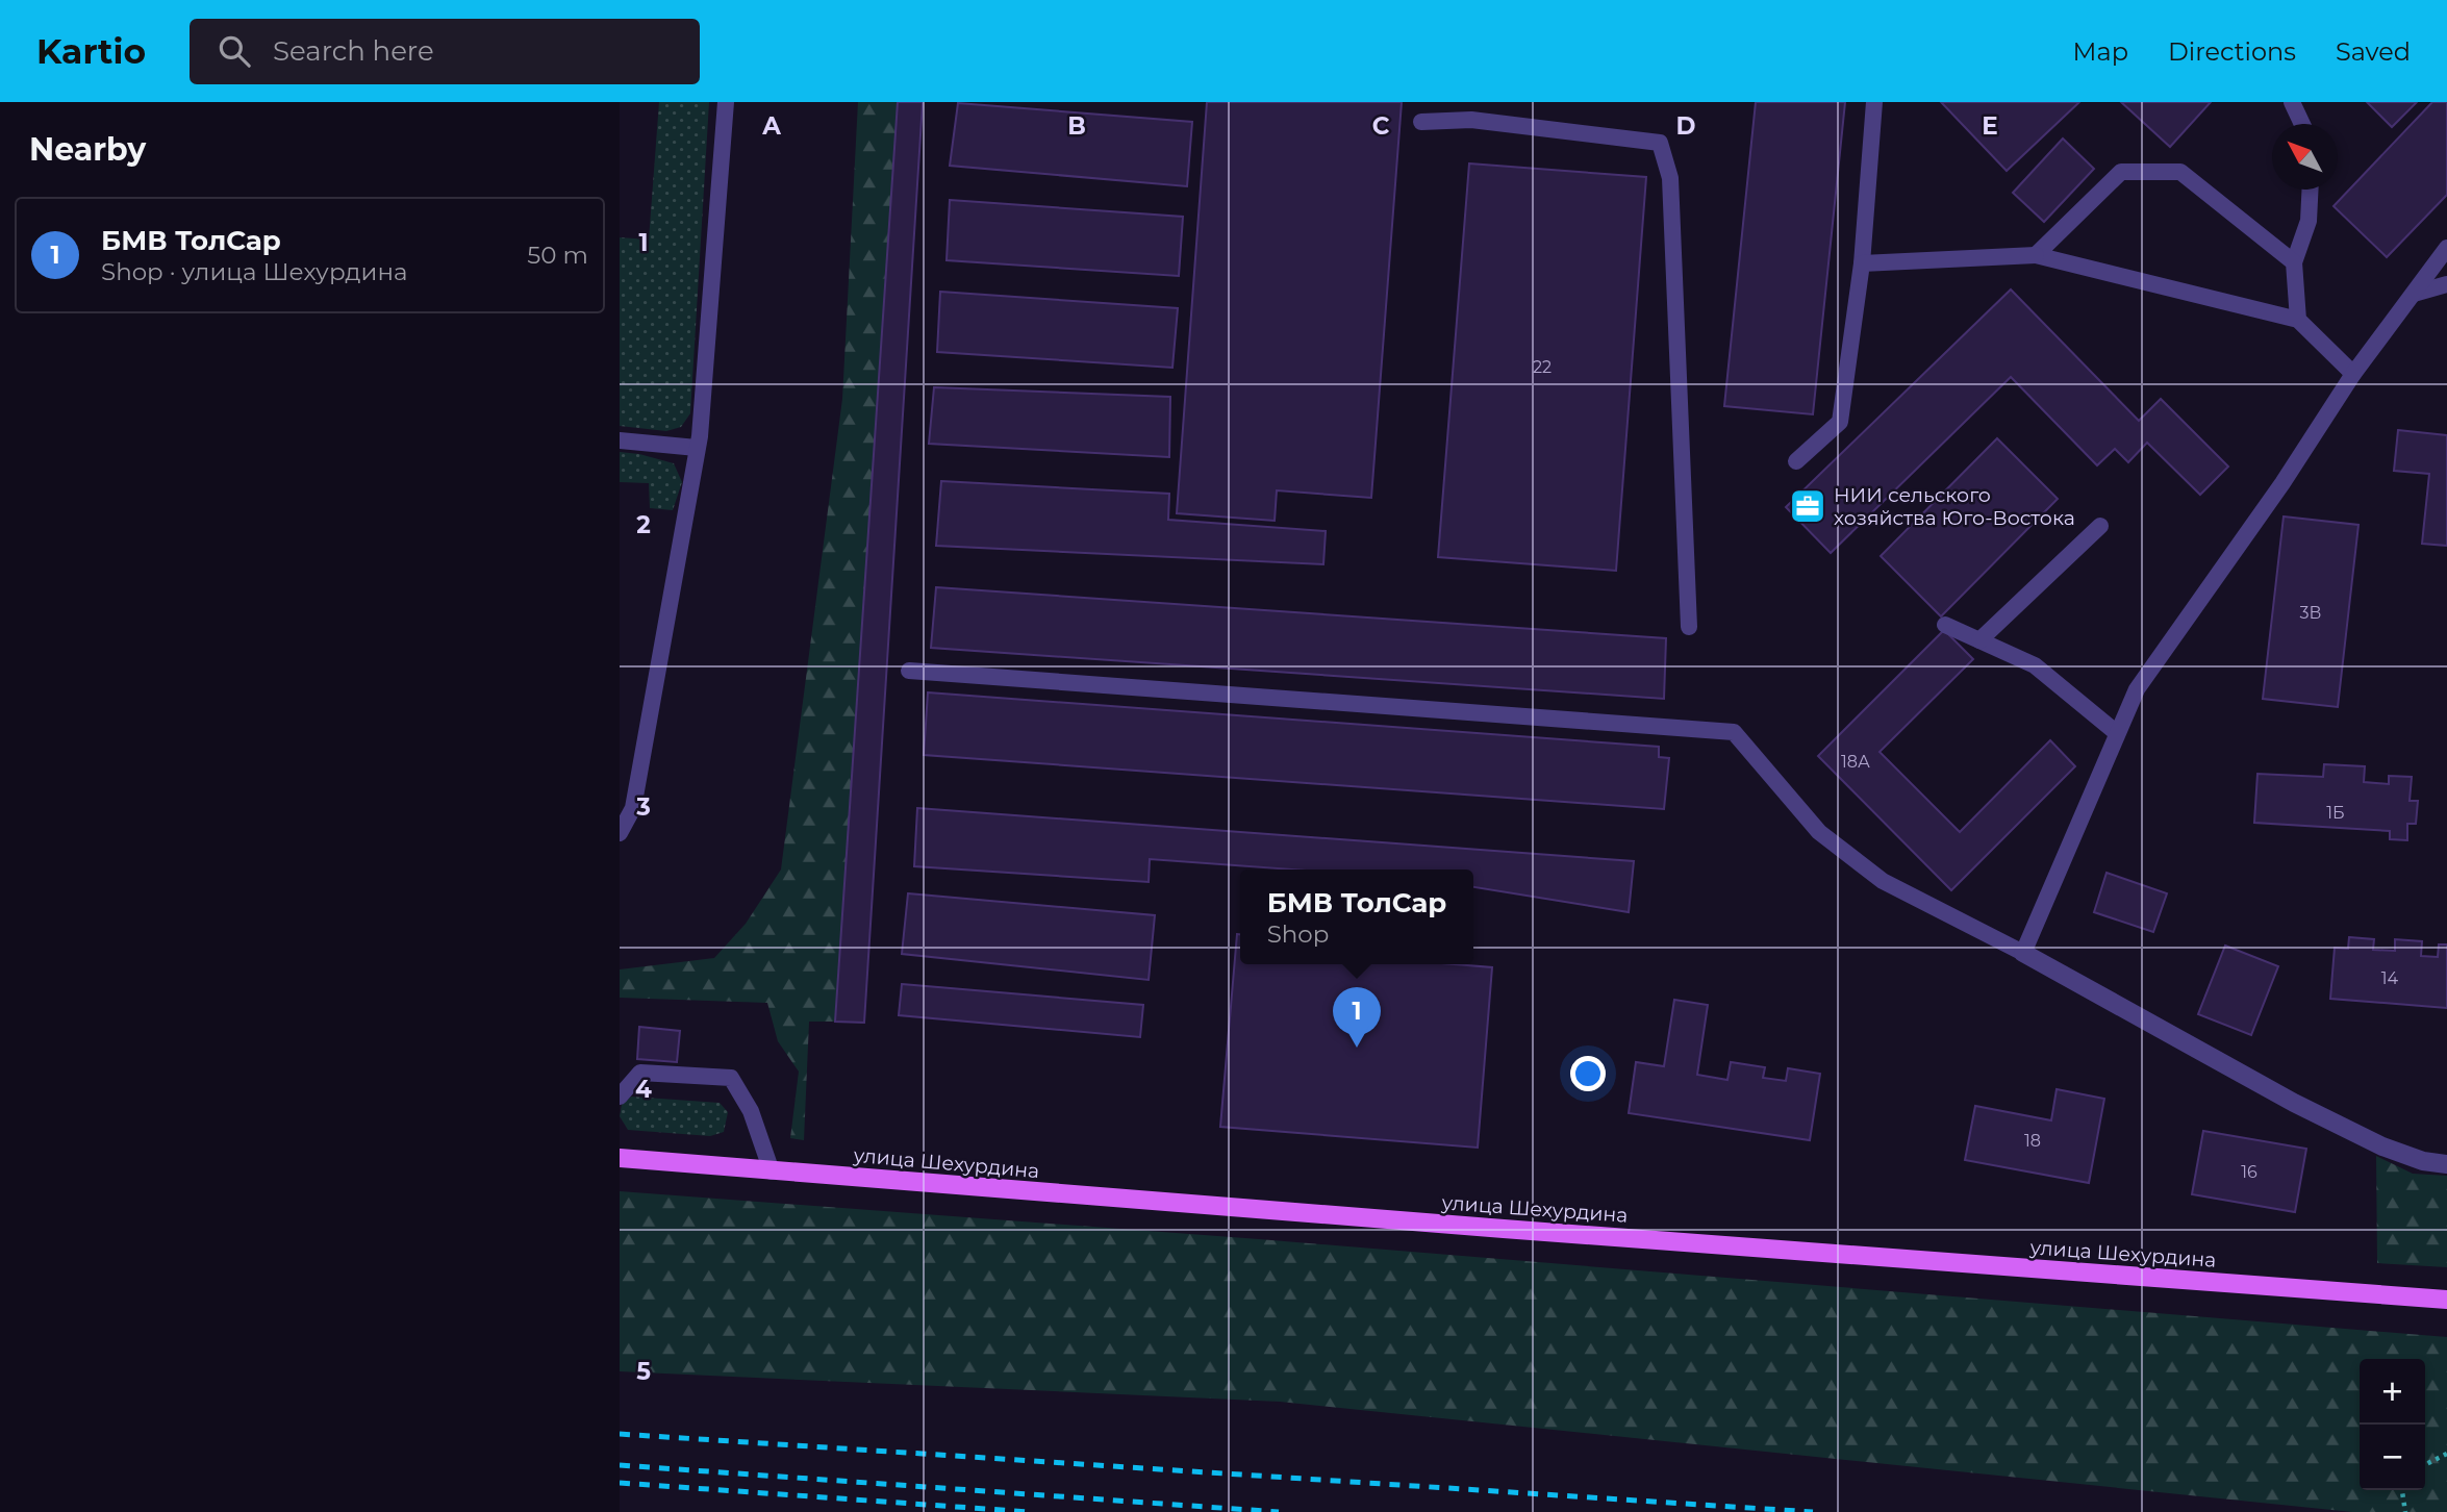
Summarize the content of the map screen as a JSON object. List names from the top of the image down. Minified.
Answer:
{"streets":{"main road":["улица Шехурдина"]},"places":{"office":["НИИ сельского хозяйства Юго-Востока"]},"house_numbers":["22","3В","18А","1Б","14","18","16"],"north":"top left","page":{"header":"Kartio","search":"Search here","nav":["Map","Directions","Saved"],"heading":"Nearby","list":[{"mark":"1","name":"БМВ ТолСар","note":"Shop · улица Шехурдина","value":"50 m"}],"popup":["БМВ ТолСар","Shop"],"pins":"1","map_buttons":["+","−"]},"grid":{"columns":["A","B","C","D","E"],"rows":["1","2","3","4","5"]}}
